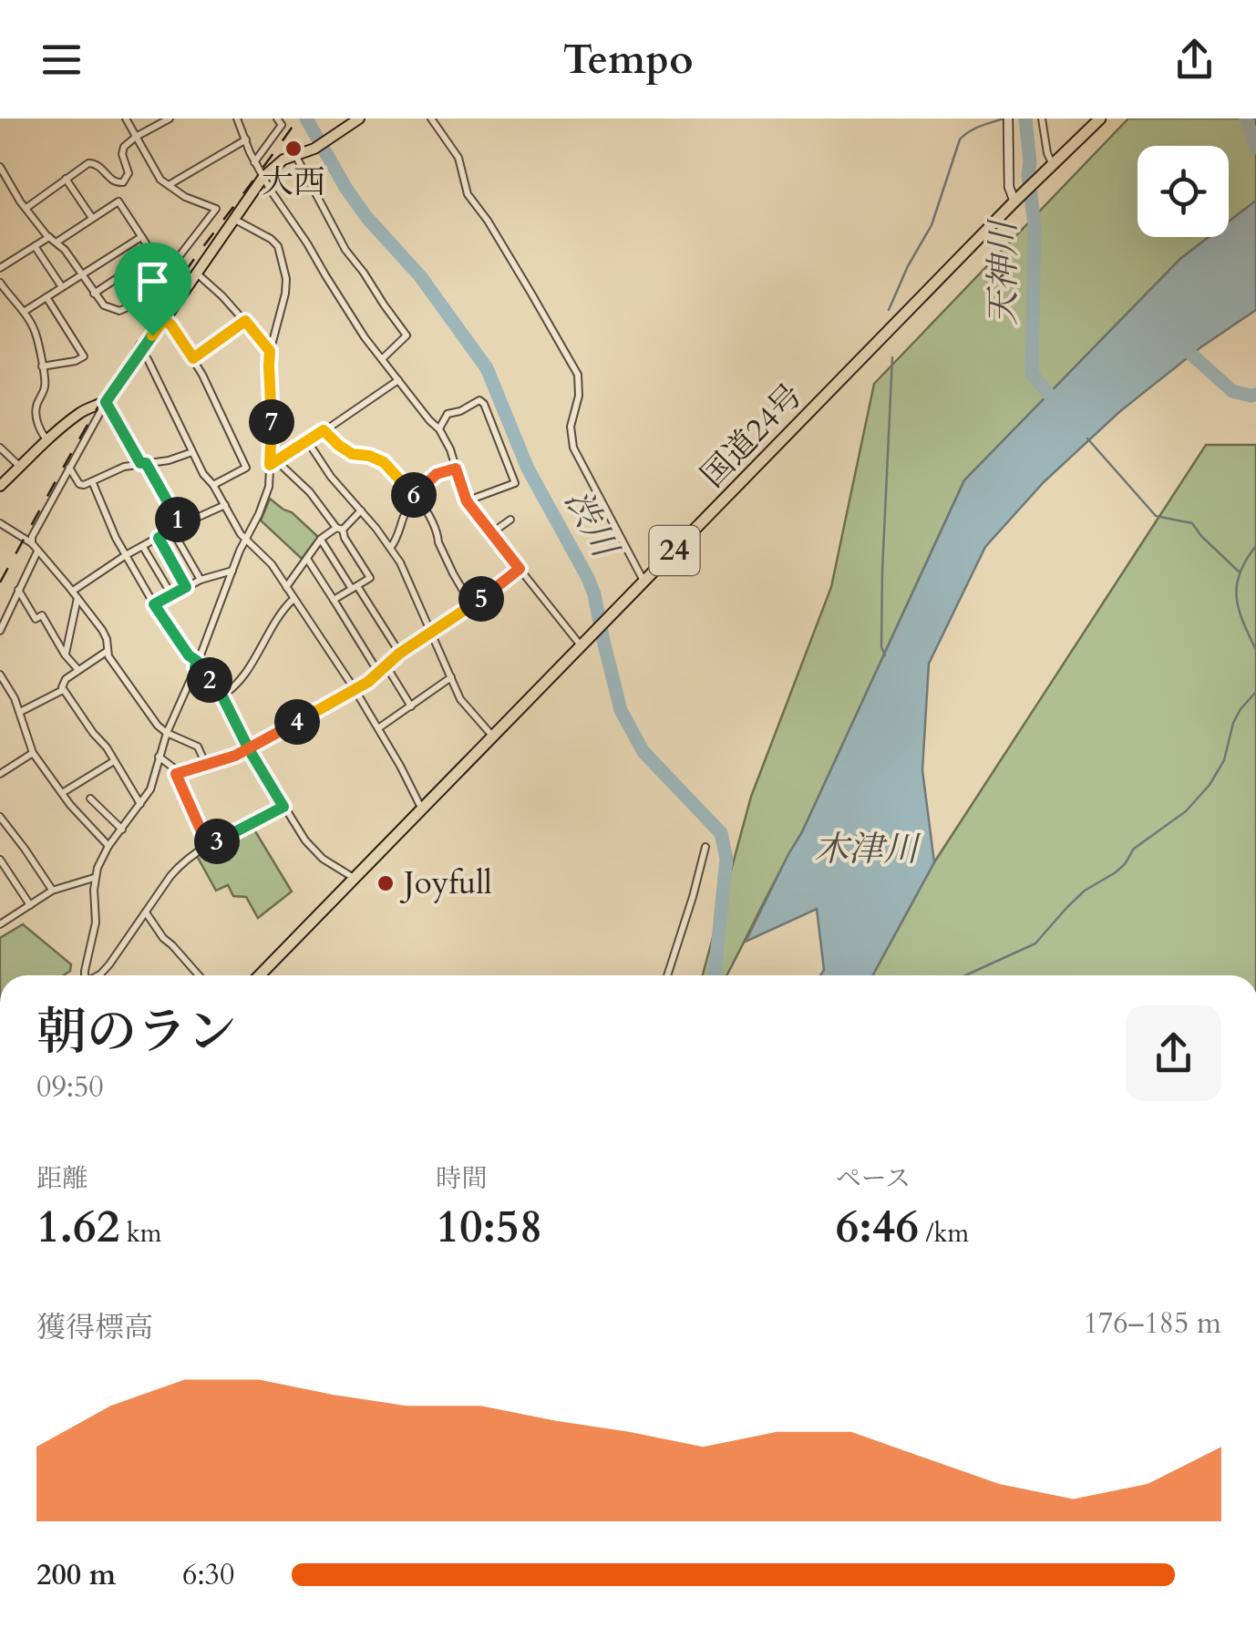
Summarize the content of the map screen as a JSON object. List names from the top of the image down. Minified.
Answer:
{"streets":{"highway":["国道24号","24"]},"water":["天神川","渋川","木津川"],"places":["大西","Joyfull"],"page":{"header":"Tempo","pins":["7","6","1","5","2","4","3"],"heading":["朝のラン","09:50"],"stats":[["距離","1.62 km"],["時間","10:58"],["ペース","6:46 /km"]],"chart":["獲得標高","176–185 m"],"list":[{"name":"200 m","note":"6:30"}]}}
